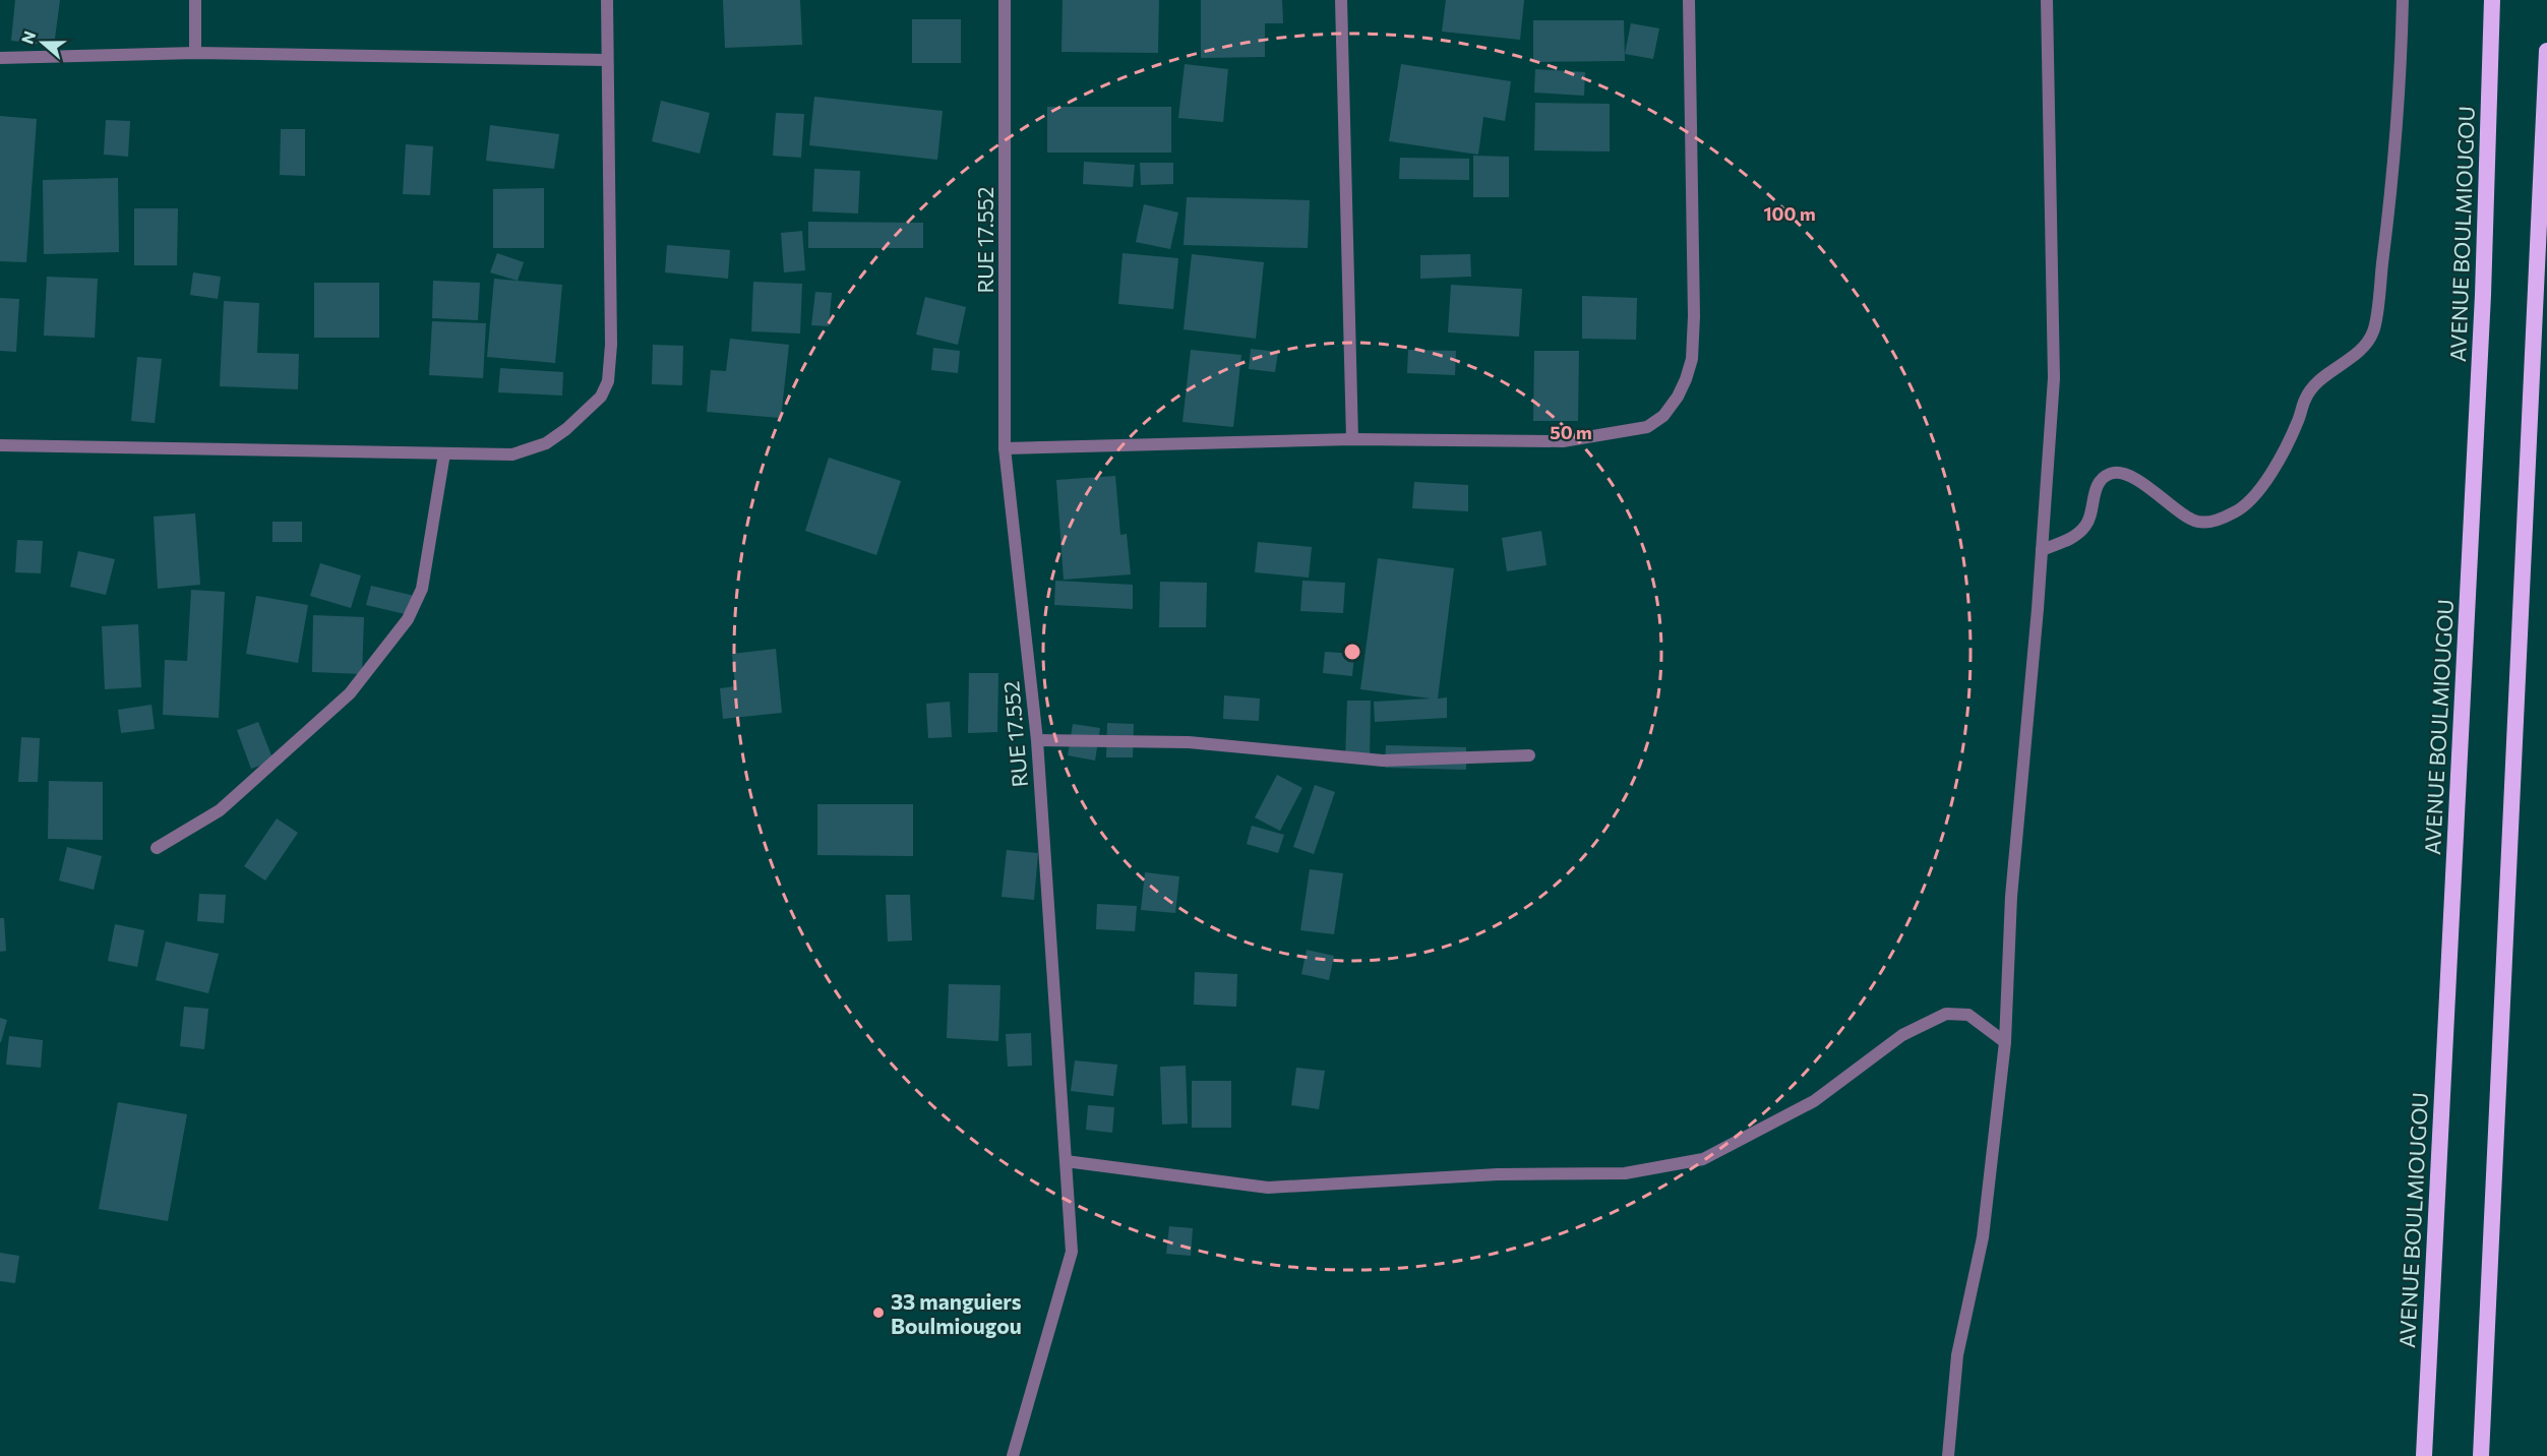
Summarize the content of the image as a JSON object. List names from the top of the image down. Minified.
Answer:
{"streets":{"highway":["AVENUE BOULMIOUGOU"],"street":["RUE 17.552"]},"places":["33 manguiers Boulmiougou"],"north":"left","rings":["100 m","50 m"]}
